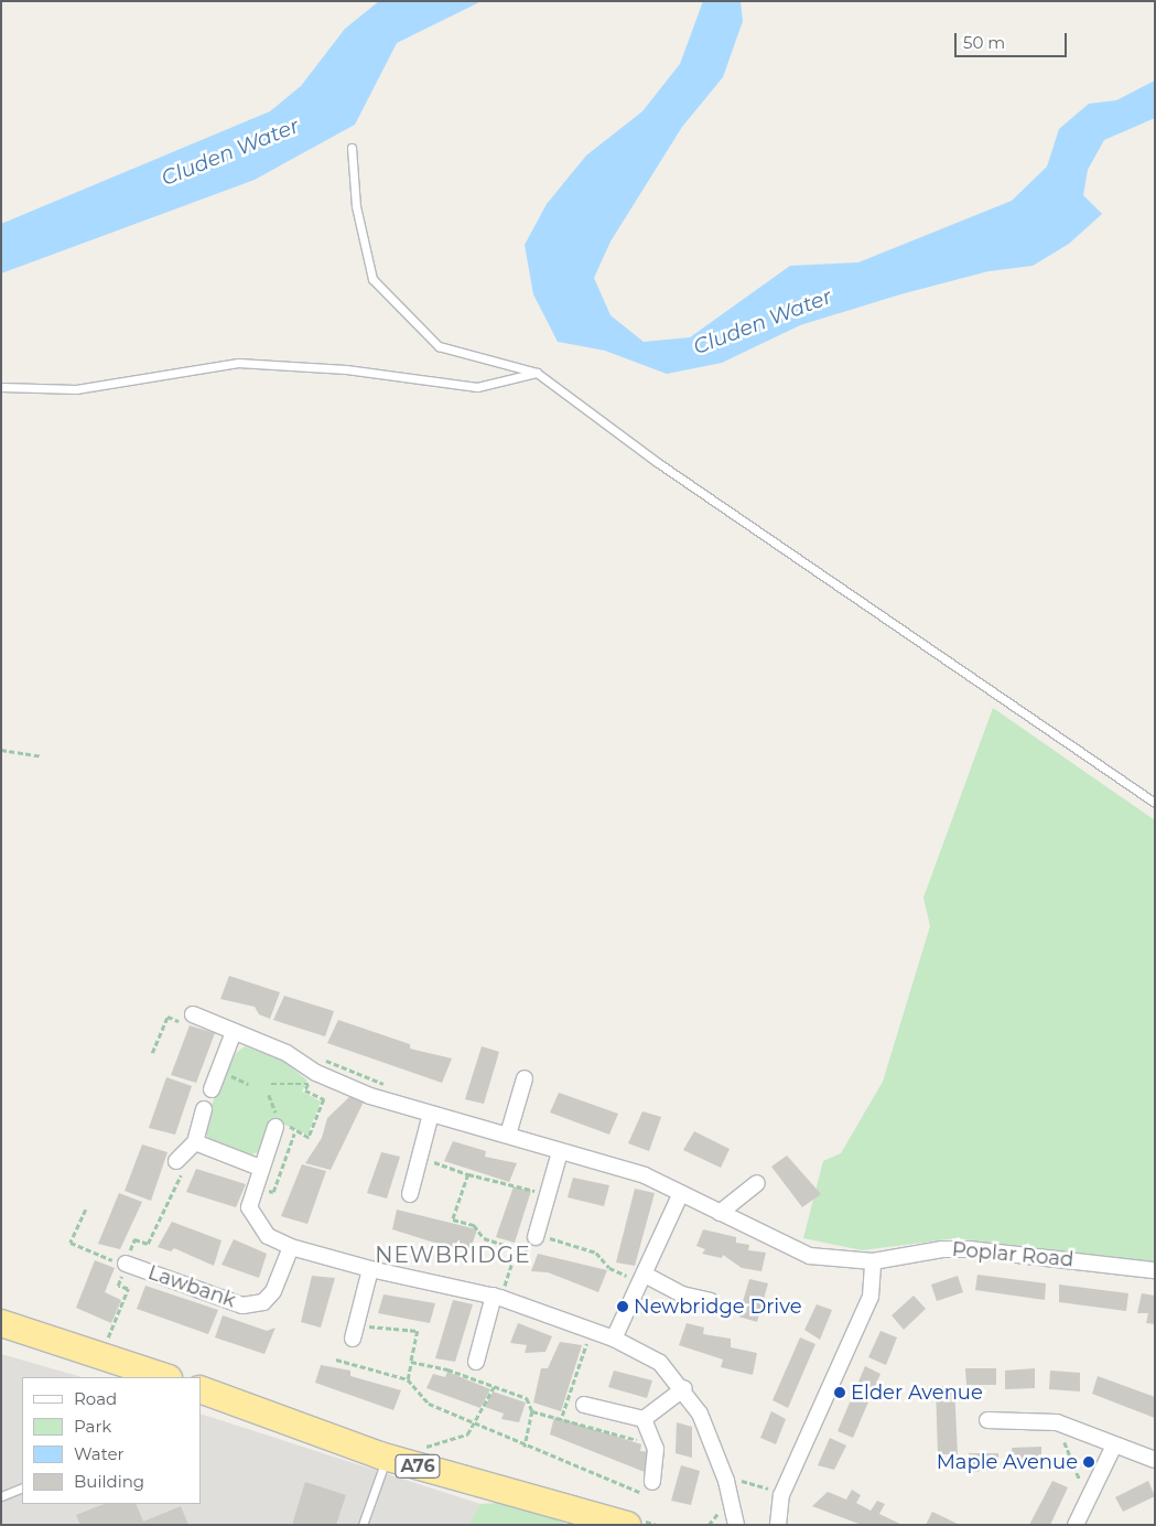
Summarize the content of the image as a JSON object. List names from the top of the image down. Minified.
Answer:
{"streets":{"highway":["A76"],"street":["Poplar Road","Lawbank"]},"districts":["NEWBRIDGE"],"water":["Cluden Water"],"places":["Newbridge Drive","Elder Avenue","Maple Avenue"],"legend":["Road","Park","Water","Building"],"scale_bar":"50 m"}
